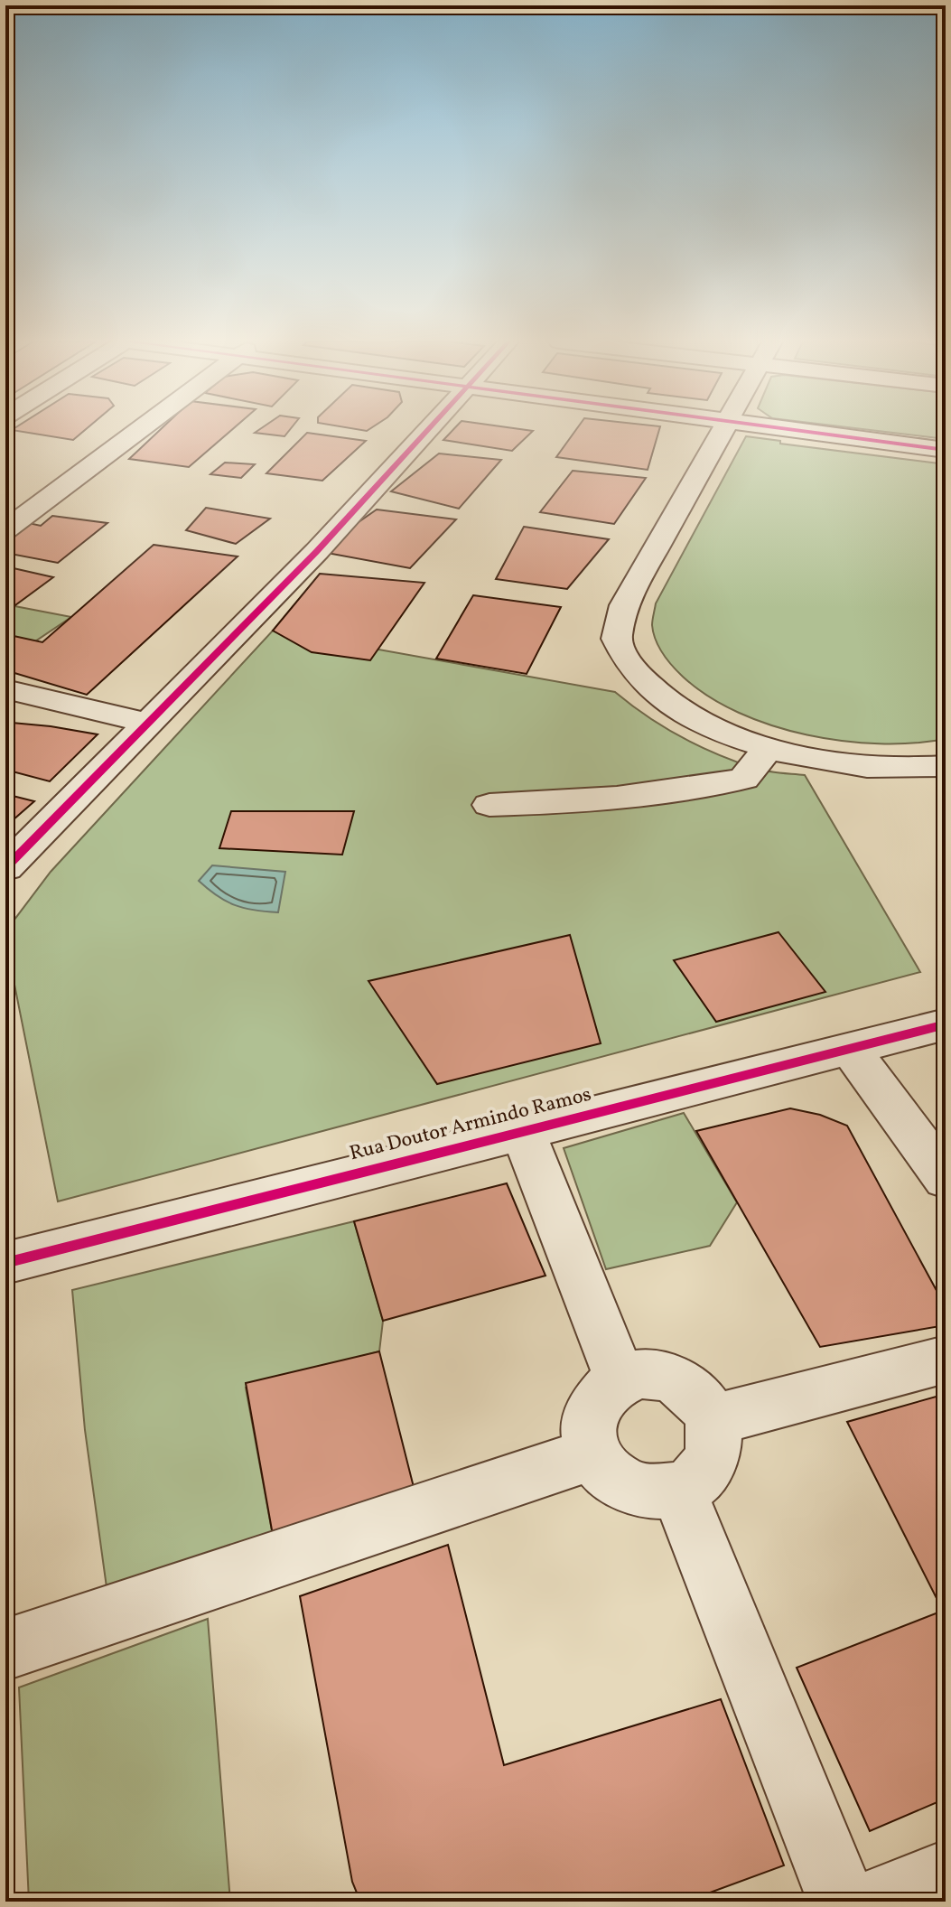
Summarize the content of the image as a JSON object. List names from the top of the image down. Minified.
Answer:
{"streets":{"street":["Rua Doutor Armindo Ramos"]}}
